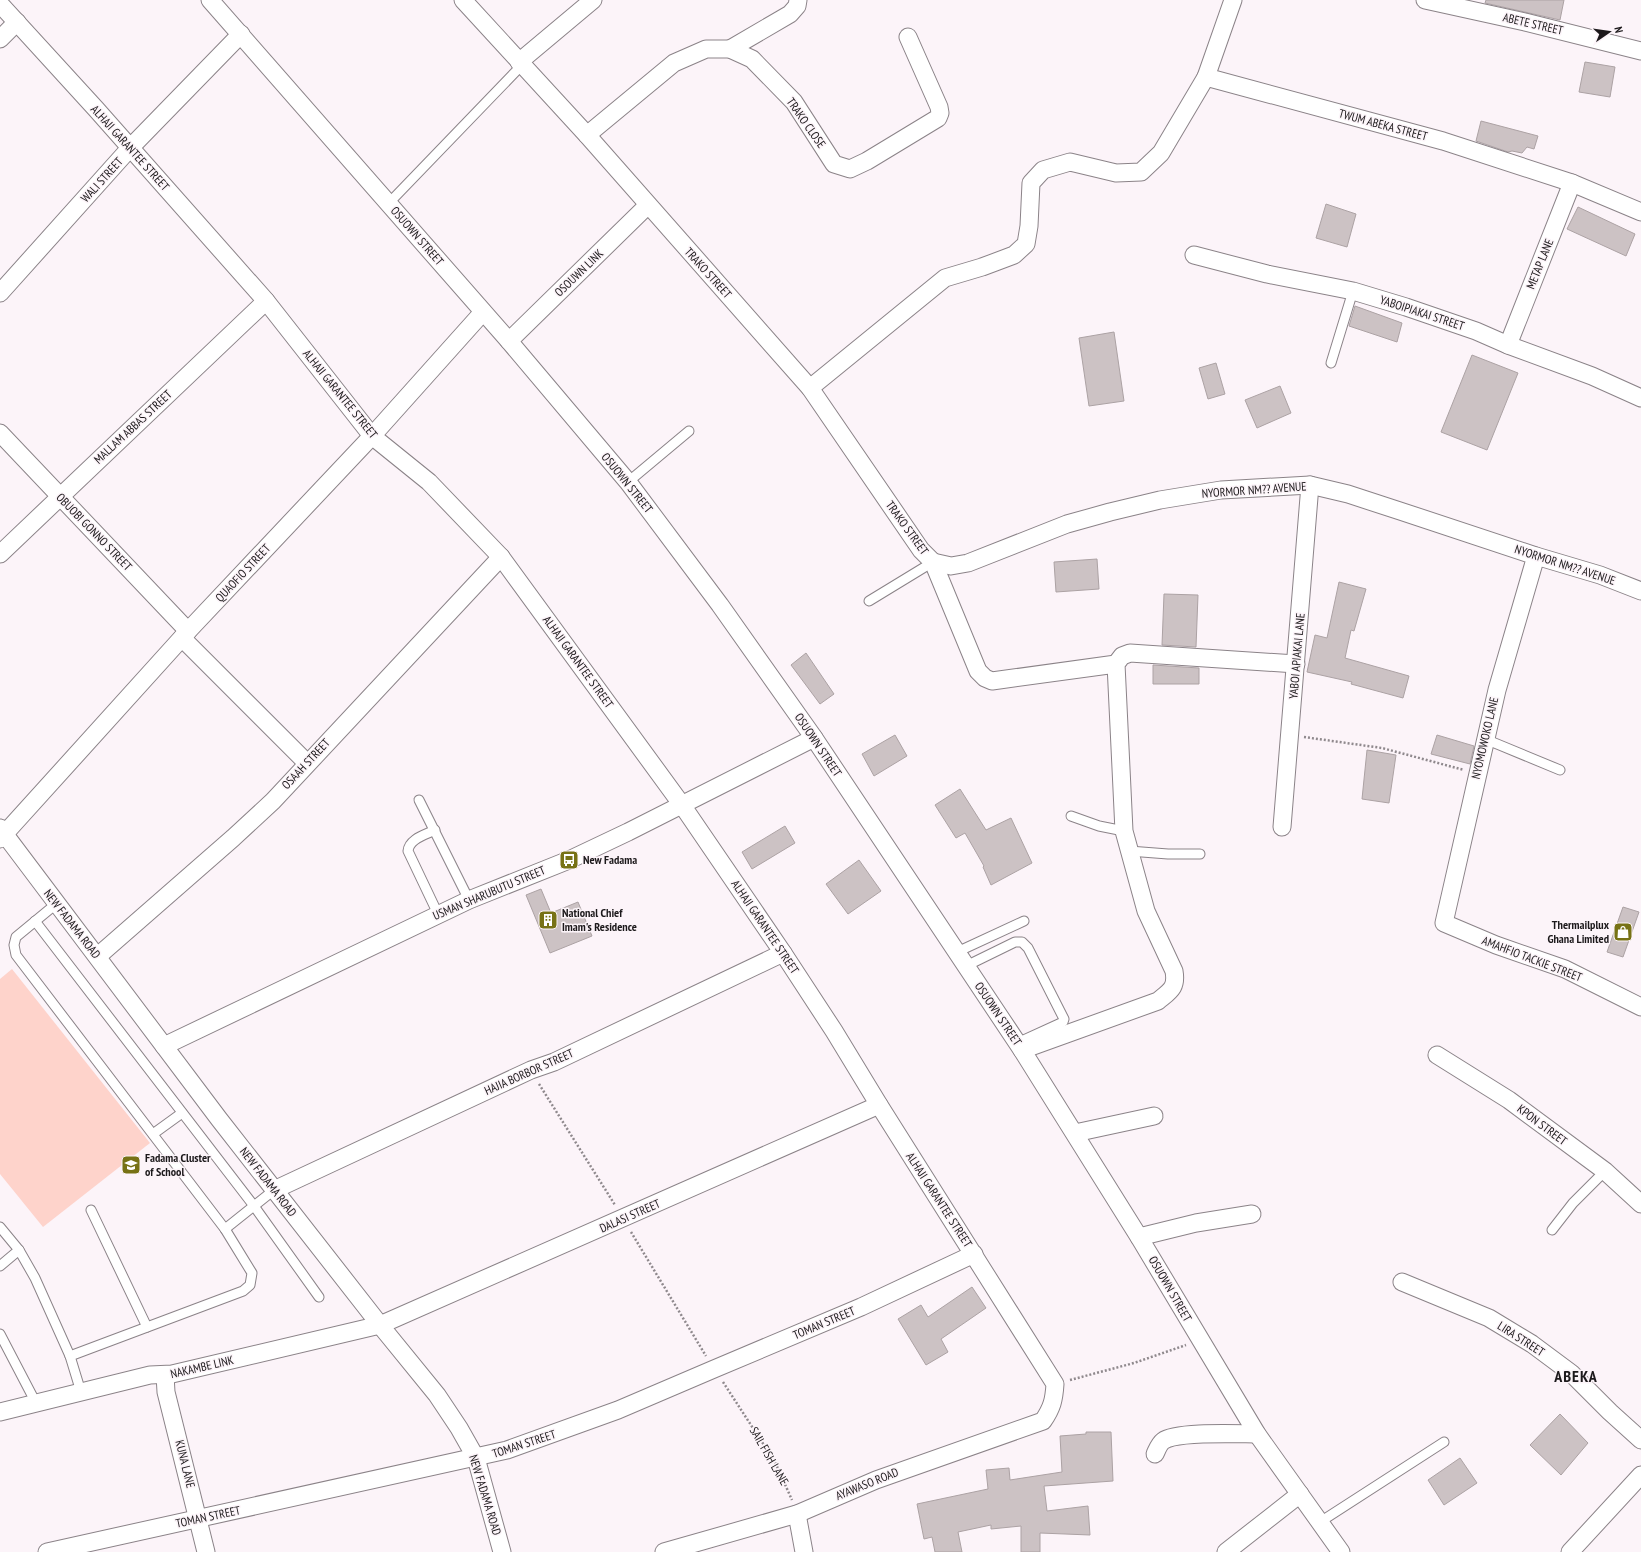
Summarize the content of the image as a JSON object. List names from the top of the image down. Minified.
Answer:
{"streets":{"street":["ABETE STREET","TRAKO CLOSE","TWUM ABEKA STREET","ALHAJI GARANTEE STREET","WALI STREET","OSUOWN STREET","METAP LANE","OSOUWN LINK","TRAKO STREET","YABOIPIAKAI STREET","MALLAM ABBAS STREET","NYORMOR NM?? AVENUE","OBUOBI GONNO STREET","QUAOFIO STREET","YABOI APIAKAI LANE","NYOMOWOKO LANE","OSAAH STREET","USMAN SHARUBUTU STREET","NEW FADAMA ROAD","AMAHFIO TACKIE STREET","HAJIA BORBOR STREET","KPON STREET","DALASI STREET","TOMAN STREET","LIRA STREET","NAKAMBE LINK","KUNA LANE","AYAWASO ROAD"],"path":["SAIL FISH LANE"]},"crossings":[["TRAKO CLOSE","TRAKO STREET"],["TWUM ABEKA STREET","METAP LANE"],["ALHAJI GARANTEE STREET","WALI STREET"],["ALHAJI GARANTEE STREET","MALLAM ABBAS STREET"],["ALHAJI GARANTEE STREET","QUAOFIO STREET"],["ALHAJI GARANTEE STREET","OSAAH STREET"],["ALHAJI GARANTEE STREET","USMAN SHARUBUTU STREET"],["ALHAJI GARANTEE STREET","HAJIA BORBOR STREET"],["ALHAJI GARANTEE STREET","DALASI STREET"],["ALHAJI GARANTEE STREET","TOMAN STREET"],["ALHAJI GARANTEE STREET","AYAWASO ROAD"],["WALI STREET","OSUOWN STREET"],["OSUOWN STREET","OSOUWN LINK"],["OSUOWN STREET","QUAOFIO STREET"],["OSUOWN STREET","USMAN SHARUBUTU STREET"],["METAP LANE","YABOIPIAKAI STREET"],["OSOUWN LINK","TRAKO STREET"],["TRAKO STREET","NYORMOR NM?? AVENUE"],["MALLAM ABBAS STREET","OBUOBI GONNO STREET"],["NYORMOR NM?? AVENUE","YABOI APIAKAI LANE"],["NYORMOR NM?? AVENUE","NYOMOWOKO LANE"],["OBUOBI GONNO STREET","QUAOFIO STREET"],["OBUOBI GONNO STREET","OSAAH STREET"],["QUAOFIO STREET","NEW FADAMA ROAD"],["NYOMOWOKO LANE","AMAHFIO TACKIE STREET"],["OSAAH STREET","NEW FADAMA ROAD"],["USMAN SHARUBUTU STREET","NEW FADAMA ROAD"],["NEW FADAMA ROAD","HAJIA BORBOR STREET"],["NEW FADAMA ROAD","DALASI STREET"],["NEW FADAMA ROAD","TOMAN STREET"],["NEW FADAMA ROAD","NAKAMBE LINK"],["DALASI STREET","NAKAMBE LINK"],["TOMAN STREET","SAIL FISH LANE"],["TOMAN STREET","KUNA LANE"],["NAKAMBE LINK","KUNA LANE"],["SAIL FISH LANE","AYAWASO ROAD"]],"districts":["ABEKA"],"places":{"bus stop":["New Fadama"],"building":["National Chief Imam's Residence"],"shop":["Thermailplux Ghana Limited"],"school or university":["Fadama Cluster of School"]},"north":"right"}
